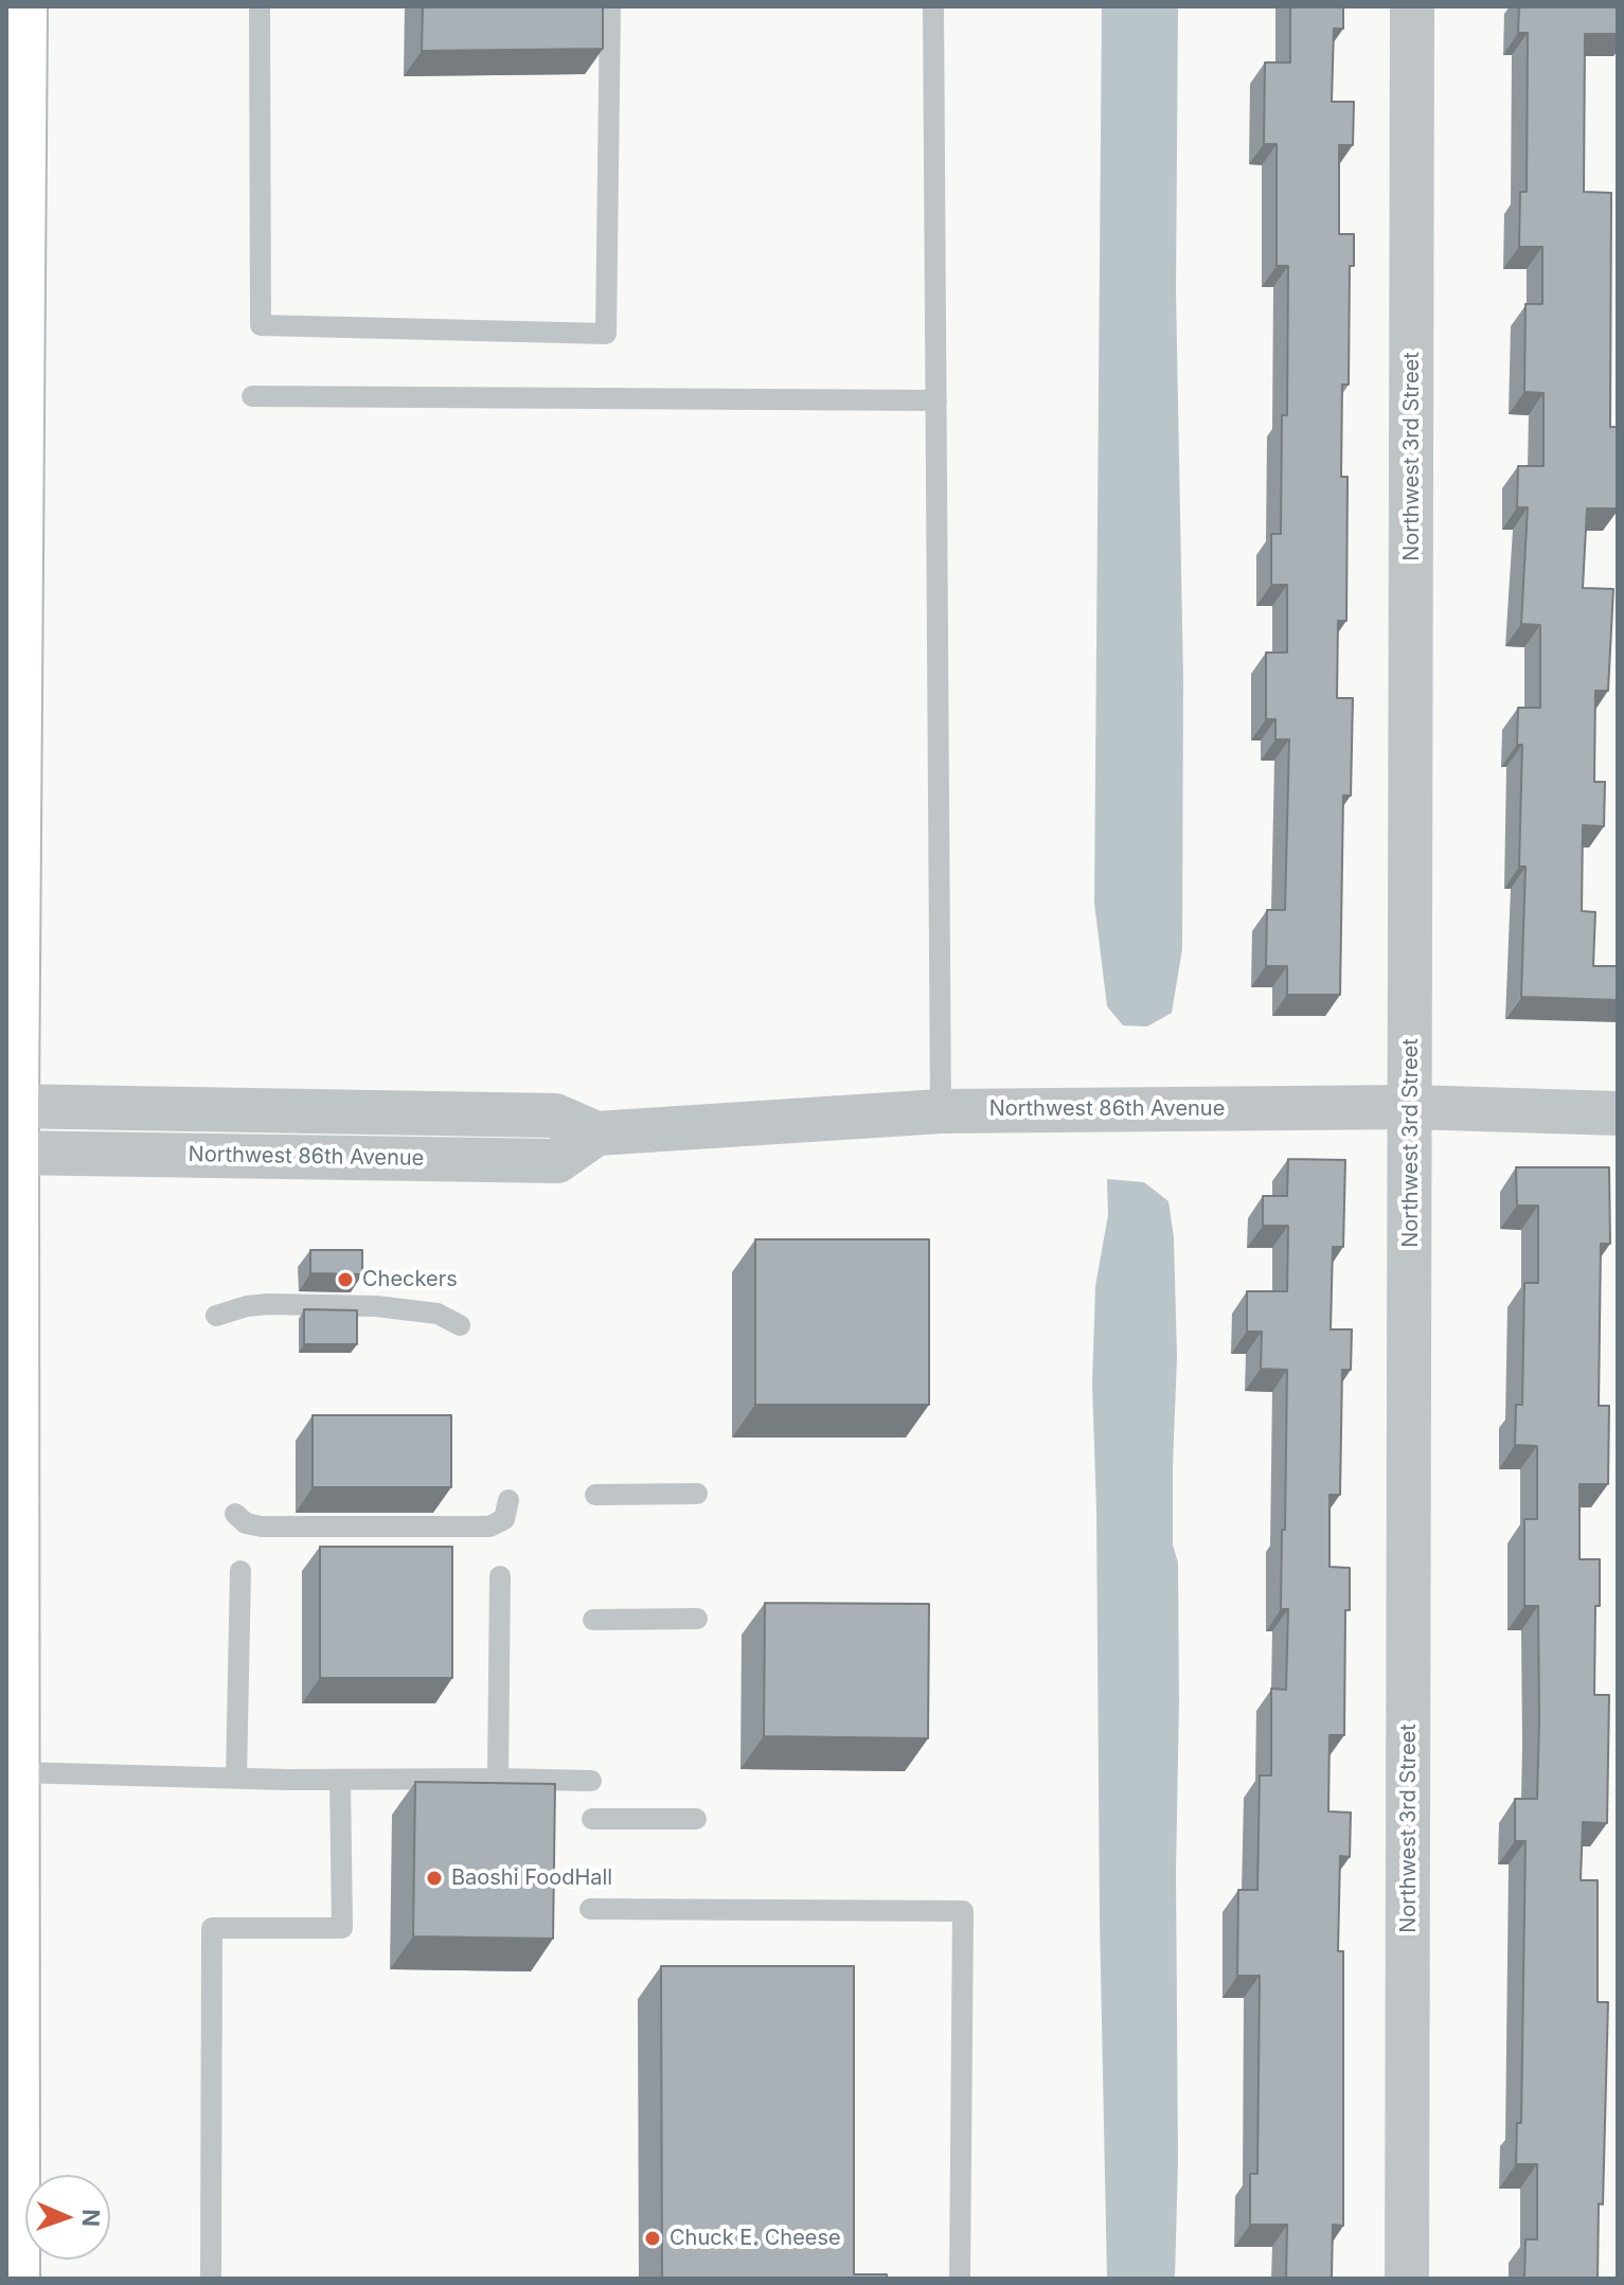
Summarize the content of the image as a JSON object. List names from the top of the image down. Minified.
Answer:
{"streets":{"street":["Northwest 3rd Street","Northwest 86th Avenue"]},"crossings":[["Northwest 3rd Street","Northwest 86th Avenue"]],"places":["Checkers","Baoshi FoodHall","Chuck E. Cheese"],"north":"right"}
